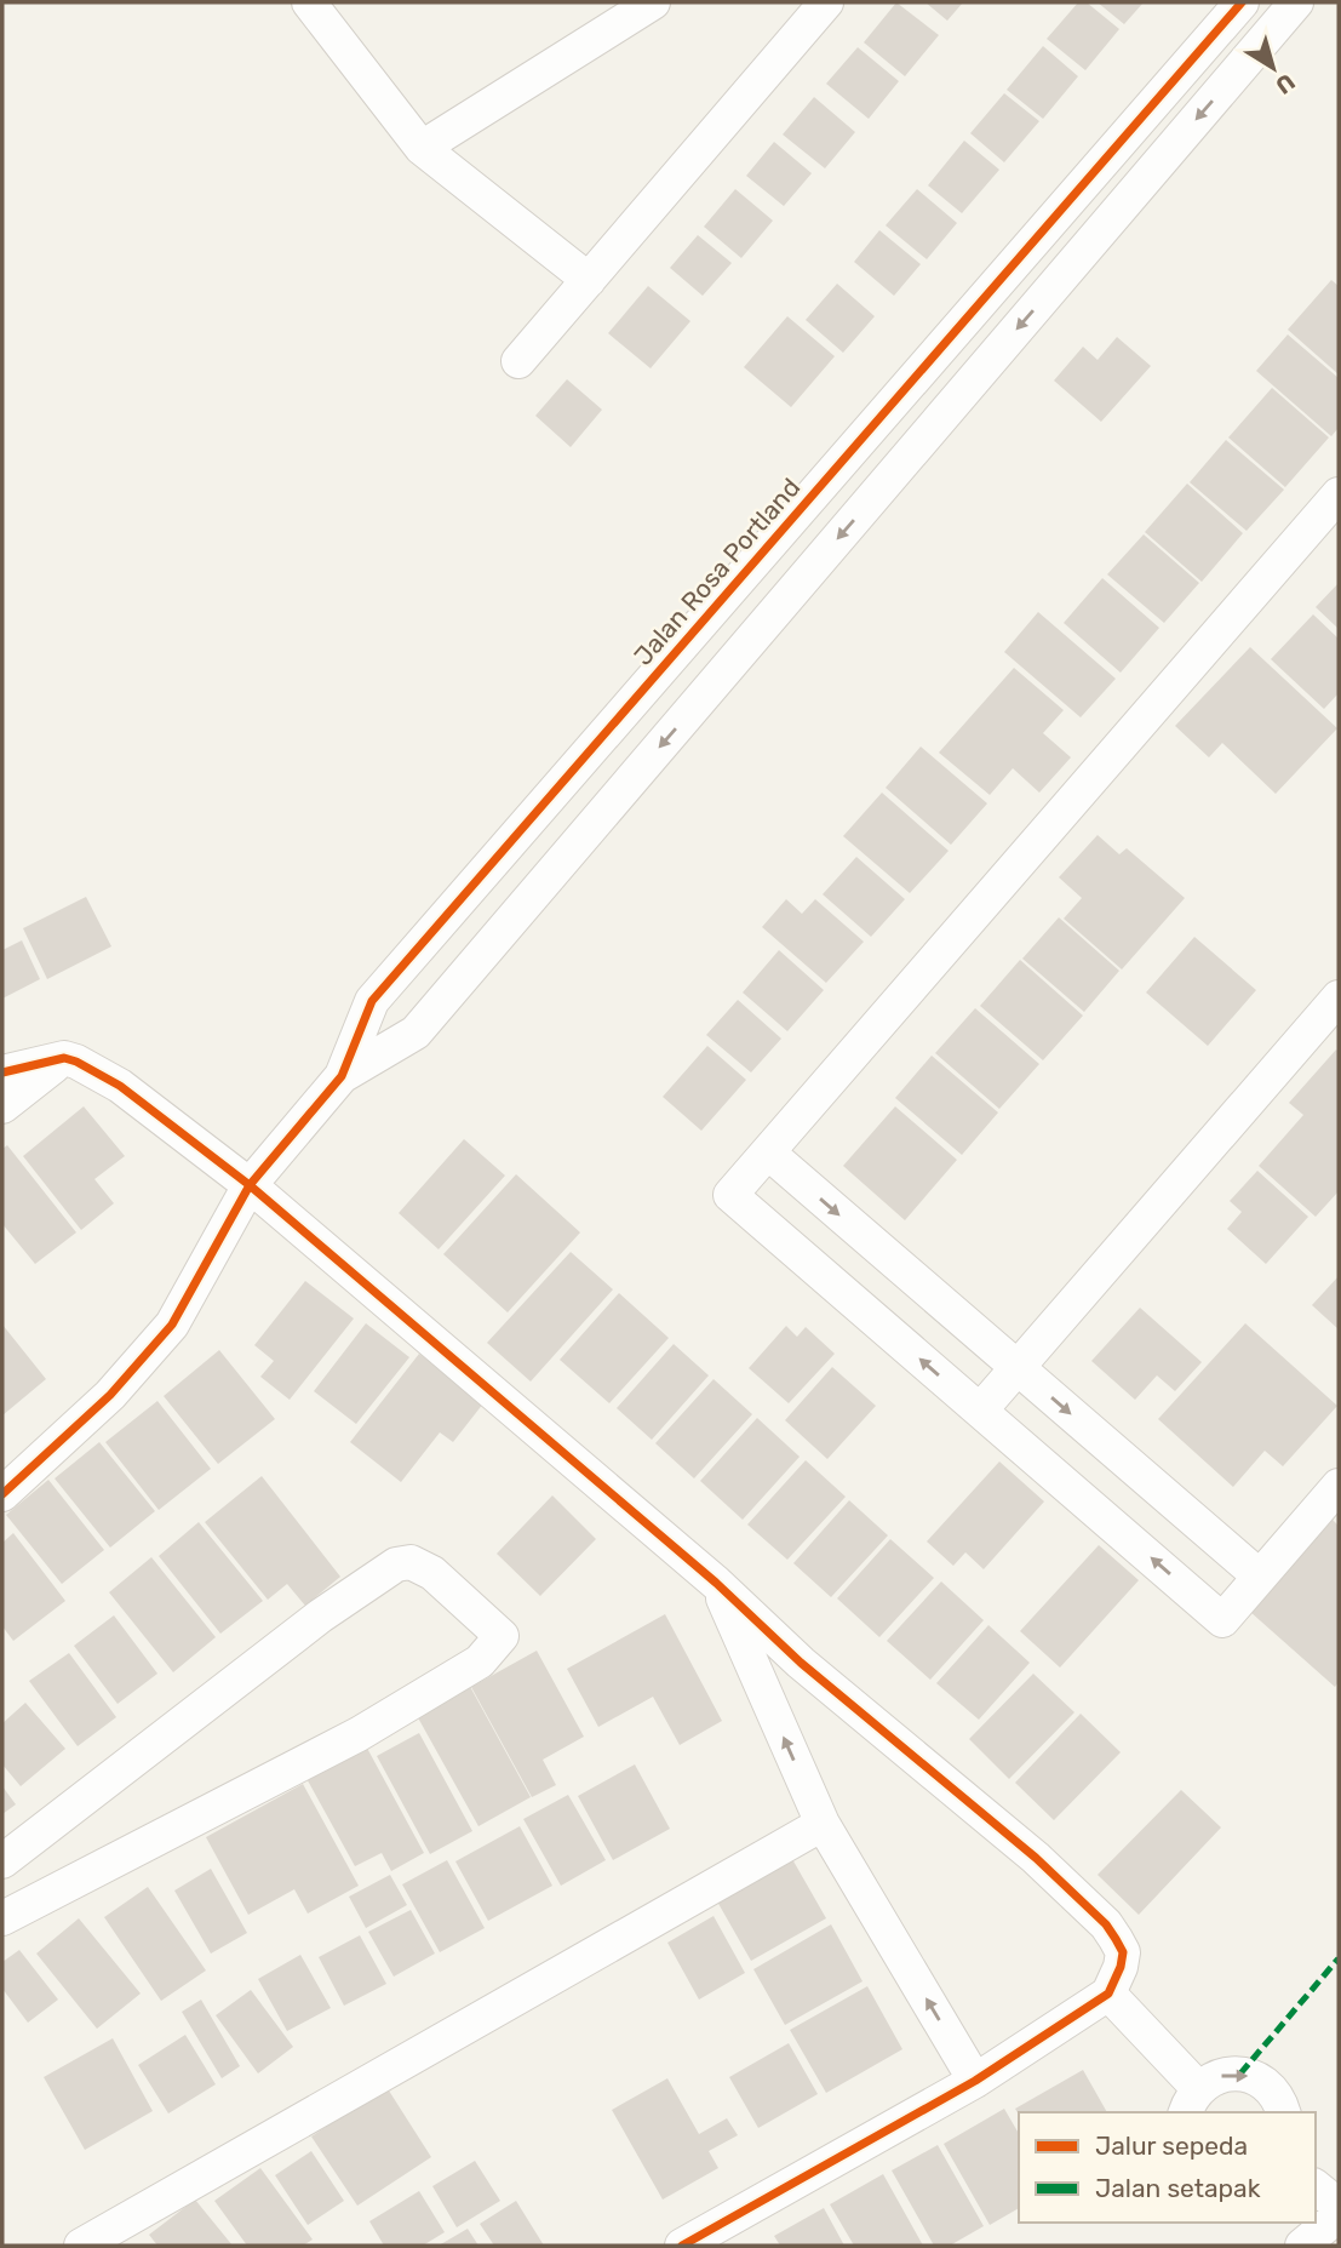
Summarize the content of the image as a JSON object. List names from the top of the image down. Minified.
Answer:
{"streets":{"street":["Jalan Rosa Portland"]},"legend":["Jalur sepeda","Jalan setapak"],"north":"bottom right"}
